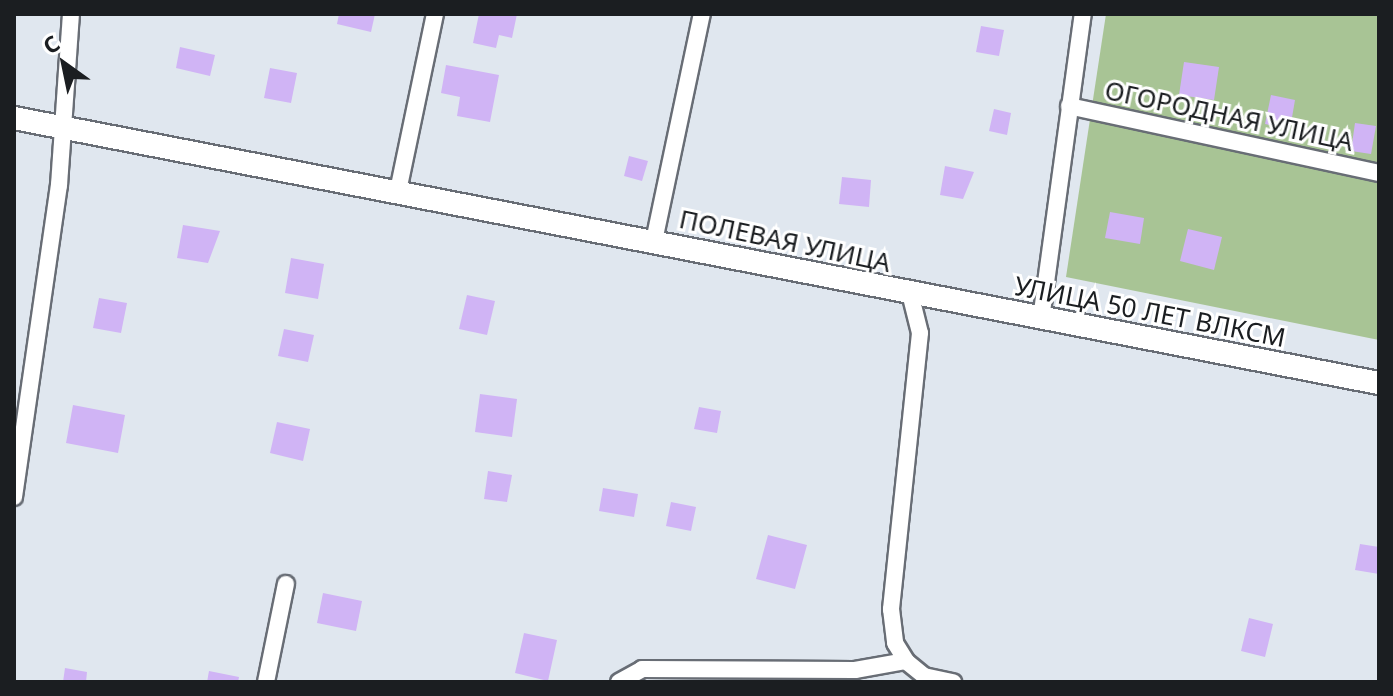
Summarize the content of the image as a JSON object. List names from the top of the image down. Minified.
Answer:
{"streets":{"street":["ОГОРОДНАЯ УЛИЦА","ПОЛЕВАЯ УЛИЦА","УЛИЦА 50 ЛЕТ ВЛКСМ"]},"crossings":[["ПОЛЕВАЯ УЛИЦА","УЛИЦА 50 ЛЕТ ВЛКСМ"]],"north":"top left"}
